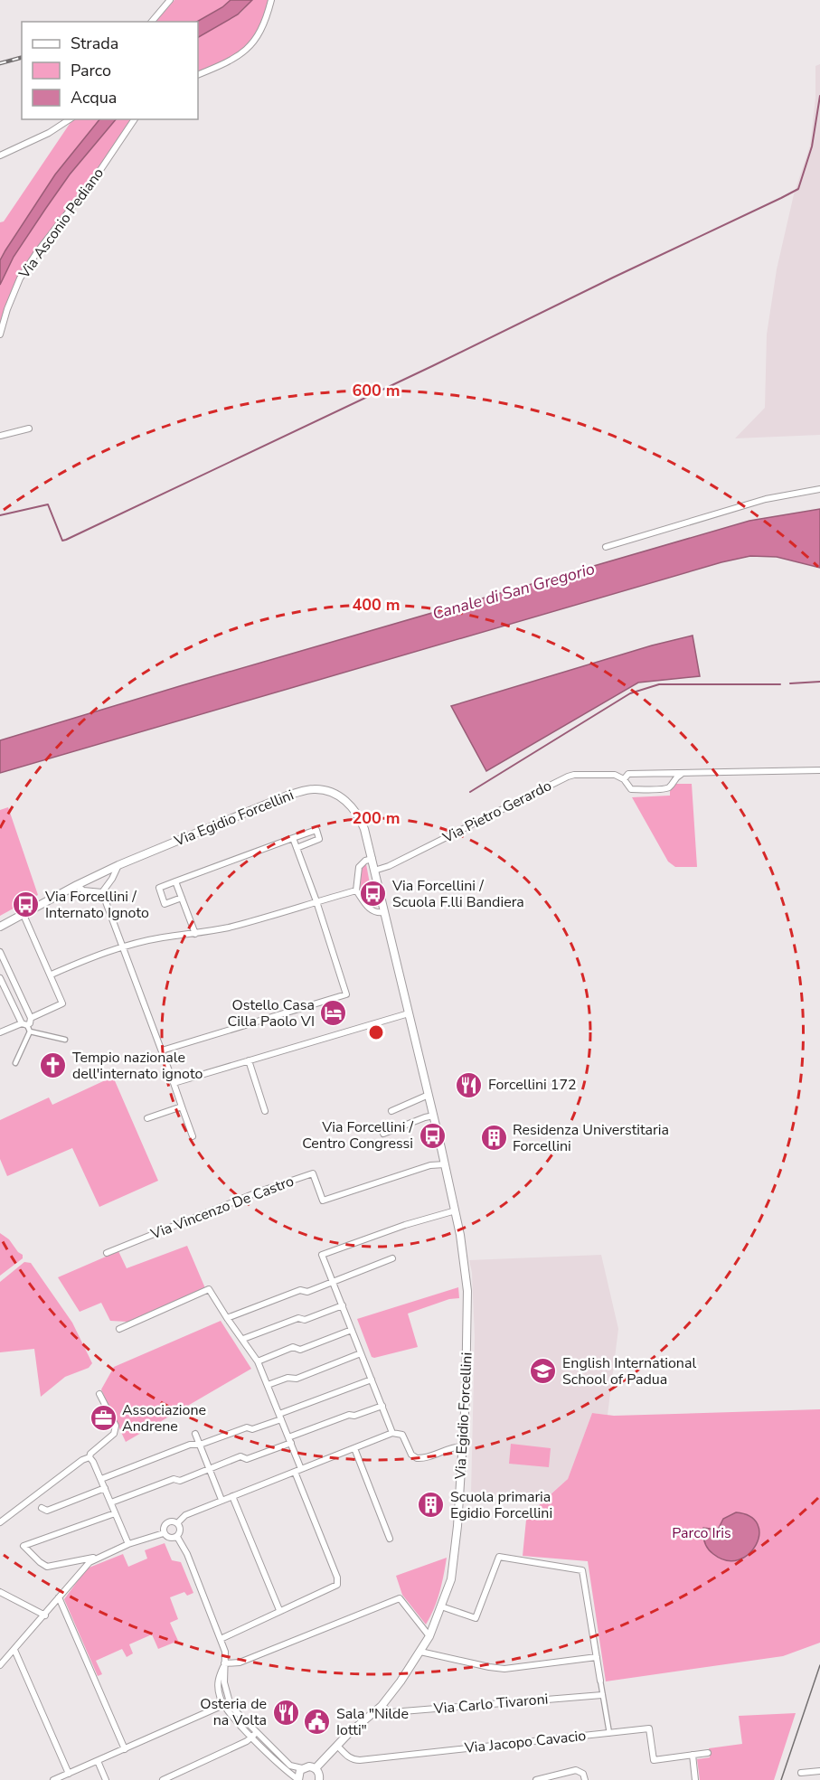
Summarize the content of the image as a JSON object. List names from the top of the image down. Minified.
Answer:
{"streets":{"street":["Via Asconio Pediano","Via Pietro Gerardo","Via Egidio Forcellini","Via Vincenzo De Castro","Via Carlo Tivaroni","Via Jacopo Cavacio"]},"crossings":[["Via Pietro Gerardo","Via Egidio Forcellini"],["Via Egidio Forcellini","Via Vincenzo De Castro"],["Via Egidio Forcellini","Via Carlo Tivaroni"],["Via Egidio Forcellini","Via Jacopo Cavacio"]],"water":["Canale di San Gregorio"],"parks":["Parco Iris"],"places":{"bus stop":["Via Forcellini / Scuola F.lli Bandiera","Via Forcellini / Internato Ignoto","Via Forcellini / Centro Congressi"],"hotel":["Ostello Casa Cilla Paolo VI"],"church":["Tempio nazionale dell'internato ignoto"],"restaurant":["Forcellini 172","Osteria de na Volta"],"building":["Residenza Universtitaria Forcellini","Scuola primaria Egidio Forcellini"],"school or university":["English International School of Padua"],"office":["Associazione Andrene"],"public building":["Sala \"Nilde Iotti\""]},"legend":["Strada","Parco","Acqua"],"rings":["600 m","400 m","200 m"]}
